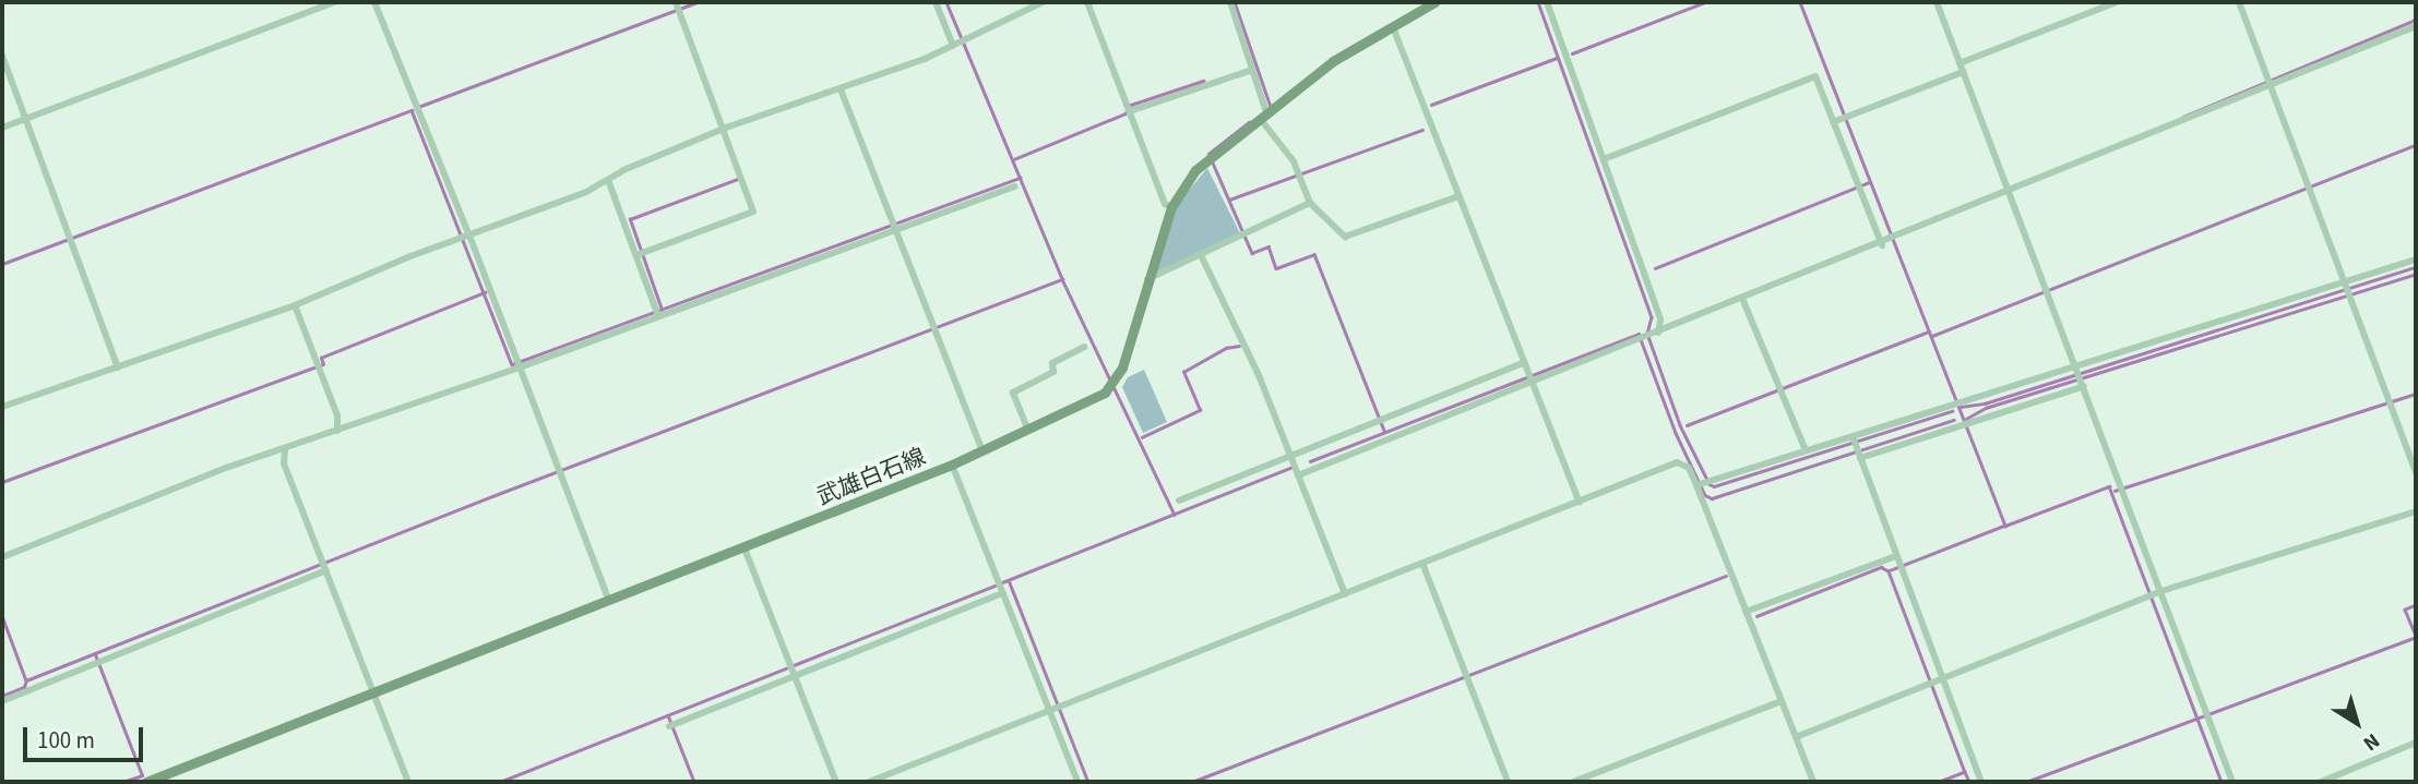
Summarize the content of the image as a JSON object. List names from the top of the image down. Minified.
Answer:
{"streets":{"main road":["武雄白石線"]},"scale_bar":"100 m","north":"bottom right"}
